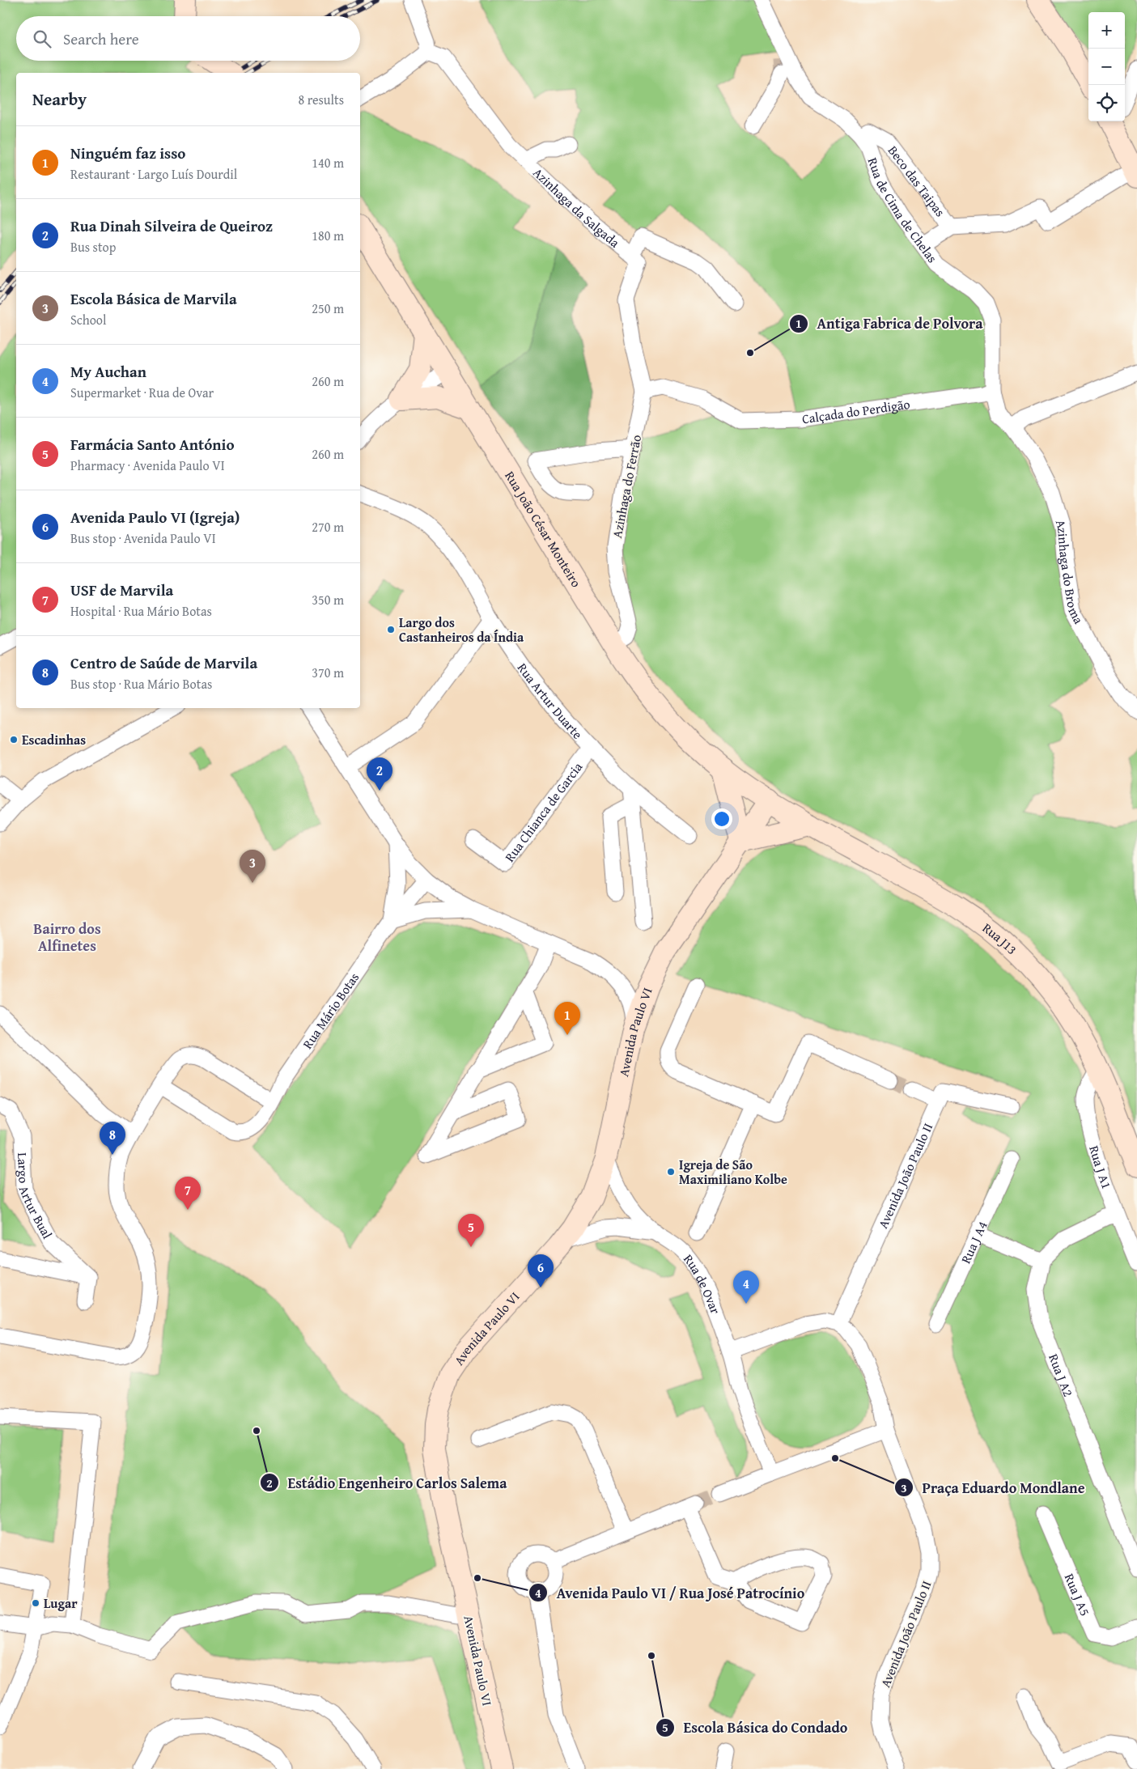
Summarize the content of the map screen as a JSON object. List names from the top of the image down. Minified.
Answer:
{"streets":{"street":["Beco das Taipas","Azinhaga da Salgada","Rua de Cima de Chelas","Calçada do Perdigão","Azinhaga do Ferrão","Rua João César Monteiro","Azinhaga do Broma","Rua Artur Duarte","Rua Chianca de Garcia","Rua J13","Rua Mário Botas","Avenida Paulo VI","Rua J A1","Avenida João Paulo II","Largo Artur Bual","Rua J A4","Rua de Ovar","Rua J A2","Rua J A5"]},"crossings":[["Beco das Taipas","Rua de Cima de Chelas"],["Azinhaga da Salgada","Calçada do Perdigão"],["Azinhaga da Salgada","Azinhaga do Ferrão"],["Rua de Cima de Chelas","Calçada do Perdigão"],["Rua de Cima de Chelas","Azinhaga do Broma"],["Calçada do Perdigão","Azinhaga do Ferrão"],["Azinhaga do Ferrão","Rua João César Monteiro"],["Rua João César Monteiro","Rua J13"],["Rua João César Monteiro","Avenida Paulo VI"],["Rua Artur Duarte","Rua Chianca de Garcia"],["Rua J13","Avenida Paulo VI"],["Rua J13","Rua J A1"],["Avenida Paulo VI","Rua de Ovar"]],"districts":["Bairro dos Alfinetes"],"places":["Antiga Fabrica de Polvora","Largo dos Castanheiros da Índia","Escadinhas","Igreja de São Maximiliano Kolbe","Estádio Engenheiro Carlos Salema","Praça Eduardo Mondlane","Avenida Paulo VI / Rua José Patrocínio","Lugar","Escola Básica do Condado"],"page":{"map_buttons":["+","−"],"search":"Search here","heading":["Nearby","8 results"],"list":[{"mark":"1","name":"Ninguém faz isso","note":"Restaurant · Largo Luís Dourdil","value":"140 m"},{"mark":"2","name":"Rua Dinah Silveira de Queiroz","note":"Bus stop","value":"180 m"},{"mark":"3","name":"Escola Básica de Marvila","note":"School","value":"250 m"},{"mark":"4","name":"My Auchan","note":"Supermarket · Rua de Ovar","value":"260 m"},{"mark":"5","name":"Farmácia Santo António","note":"Pharmacy · Avenida Paulo VI","value":"260 m"},{"mark":"6","name":"Avenida Paulo VI (Igreja)","note":"Bus stop · Avenida Paulo VI","value":"270 m"},{"mark":"7","name":"USF de Marvila","note":"Hospital · Rua Mário Botas","value":"350 m"},{"mark":"8","name":"Centro de Saúde de Marvila","note":"Bus stop · Rua Mário Botas","value":"370 m"}],"pins":["2","3","1","8","7","5","6","4"]}}
